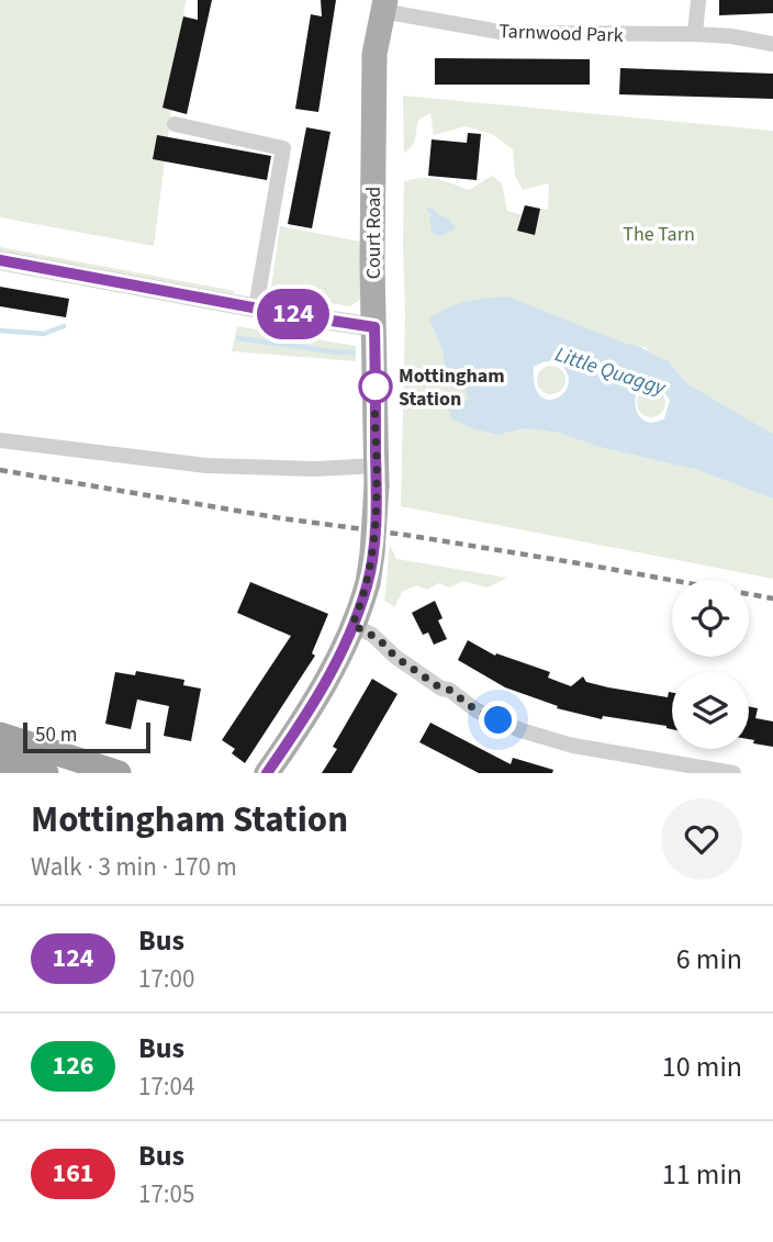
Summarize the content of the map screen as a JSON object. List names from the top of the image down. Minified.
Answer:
{"streets":{"main road":["Court Road"],"street":["Tarnwood Park"]},"crossings":[["Tarnwood Park","Court Road"]],"water":["Little Quaggy"],"parks":["The Tarn"],"places":["Mottingham Station"],"lines":["bus line 124"],"scale_bar":"50 m","page":{"on_map":"124","scale":"50 m","heading":["Mottingham Station","Walk · 3 min · 170 m"],"list":[{"mark":"124","name":"Bus","note":"17:00","value":"6 min"},{"mark":"126","name":"Bus","note":"17:04","value":"10 min"},{"mark":"161","name":"Bus","note":"17:05","value":"11 min"}]}}
